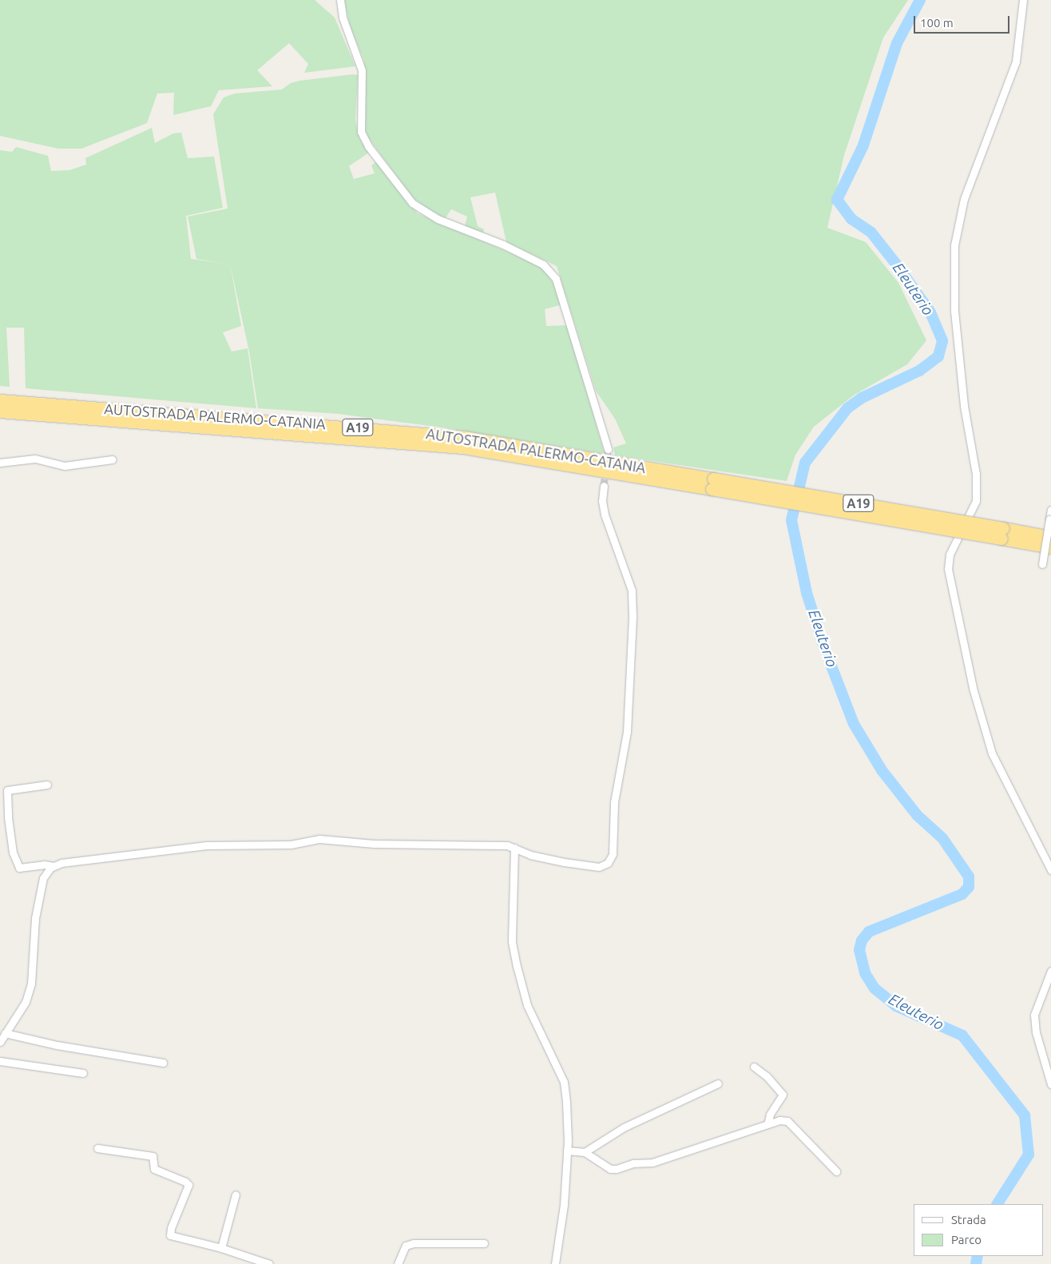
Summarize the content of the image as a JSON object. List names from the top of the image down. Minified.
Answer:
{"streets":{"highway":["AUTOSTRADA PALERMO-CATANIA","A19"]},"crossings":[["AUTOSTRADA PALERMO-CATANIA","A19"]],"water":["Eleuterio"],"legend":["Strada","Parco"],"scale_bar":"100 m"}
